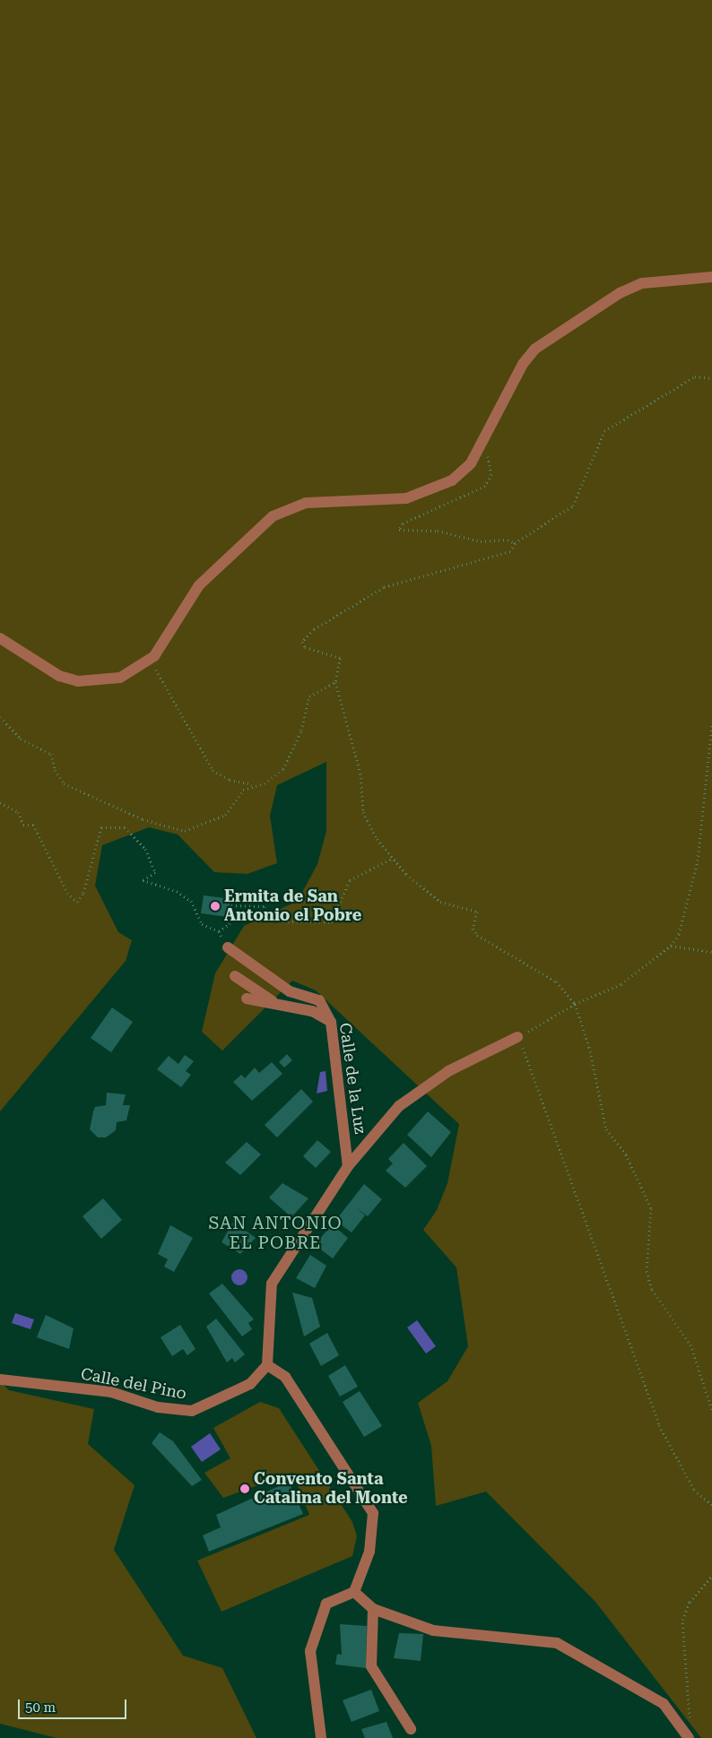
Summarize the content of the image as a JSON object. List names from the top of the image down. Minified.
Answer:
{"streets":{"street":["Calle de la Luz","Calle del Pino"]},"districts":["SAN ANTONIO EL POBRE"],"places":["Ermita de San Antonio el Pobre","Convento Santa Catalina del Monte"],"scale_bar":"50 m"}
